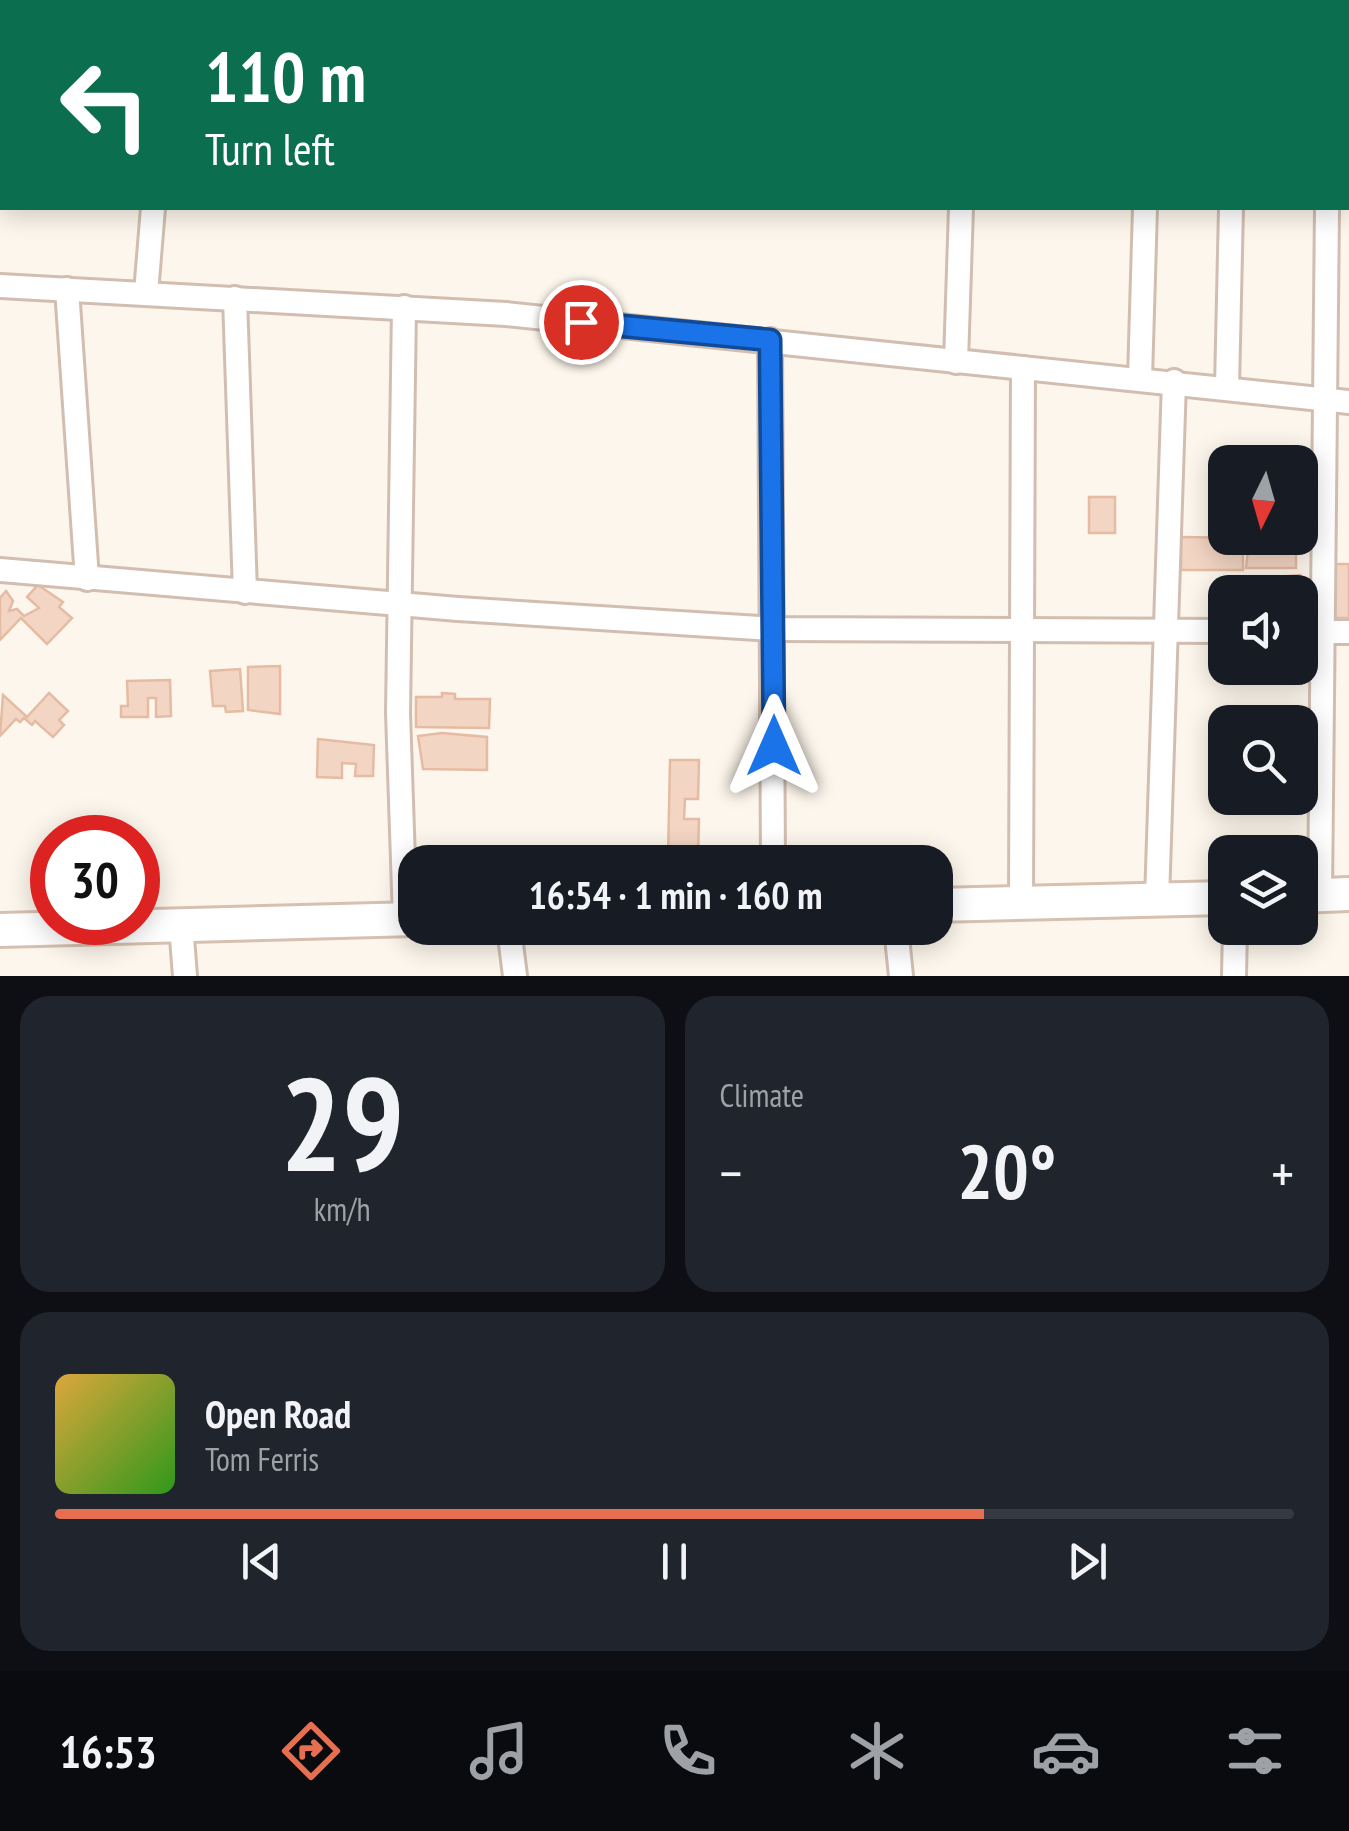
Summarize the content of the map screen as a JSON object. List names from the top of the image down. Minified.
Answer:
{"north":"bottom","page":{"turn":["110 m","Turn left"],"limit":"30","trip":"16:54 · 1 min · 160 m","tile":[["29","km/h"],"Climate"],"heat":["−","20°","+"],"song":["Open Road","Tom Ferris"],"tabs":"16:53"}}
